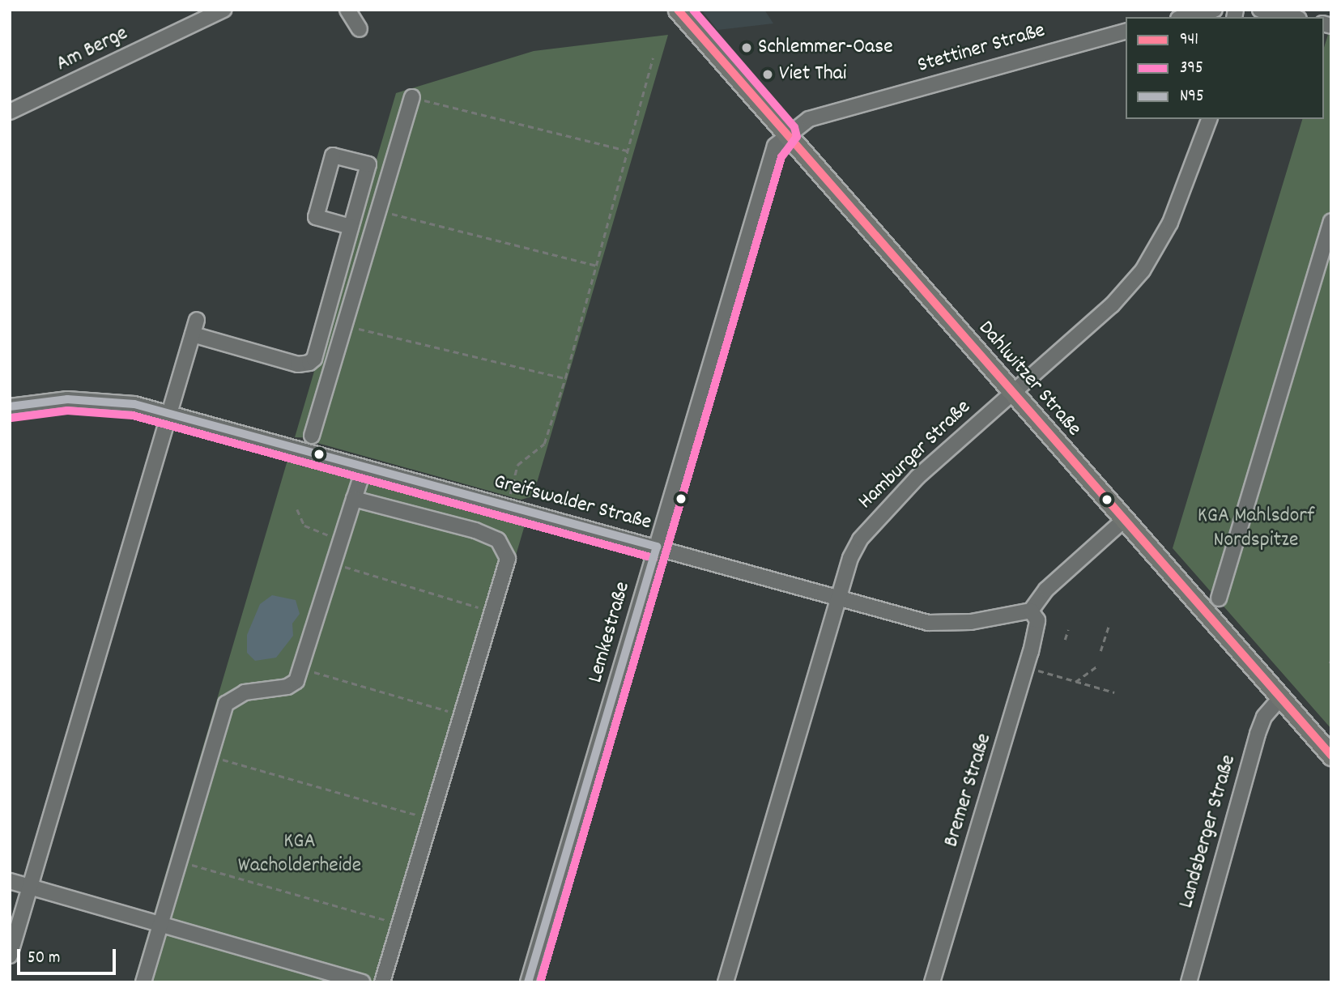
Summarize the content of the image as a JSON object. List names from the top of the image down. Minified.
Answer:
{"streets":{"main road":["Dahlwitzer Straße"],"street":["Stettiner Straße","Am Berge","Hamburger Straße","Greifswalder Straße","Lemkestraße","Bremer Straße","Landsberger Straße"]},"crossings":[["Stettiner Straße","Dahlwitzer Straße"],["Stettiner Straße","Lemkestraße"],["Dahlwitzer Straße","Hamburger Straße"],["Dahlwitzer Straße","Lemkestraße"],["Dahlwitzer Straße","Landsberger Straße"],["Hamburger Straße","Greifswalder Straße"],["Greifswalder Straße","Lemkestraße"],["Greifswalder Straße","Bremer Straße"]],"parks":["KGA Mahlsdorf Nordspitze","KGA Wacholderheide"],"places":["Schlemmer-Oase","Viet Thai"],"lines":["transit line 941","transit line 395","transit line N95"],"legend":["941","395","N95"],"scale_bar":"50 m"}
